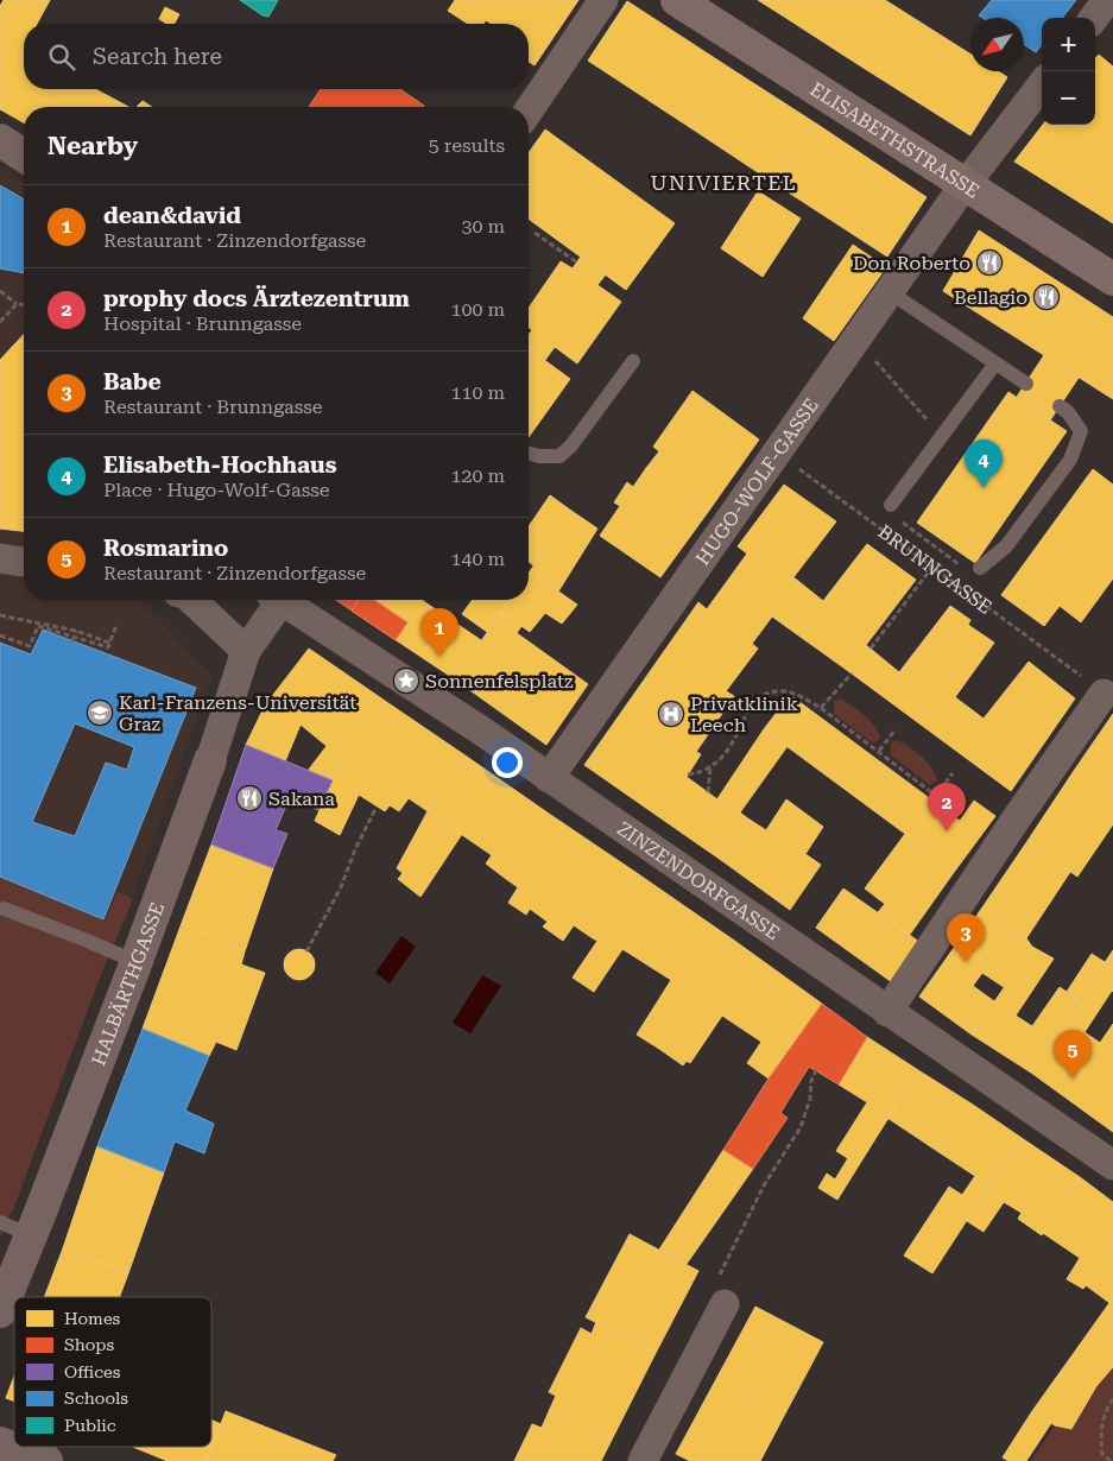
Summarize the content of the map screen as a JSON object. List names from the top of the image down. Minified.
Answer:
{"streets":{"main road":["ELISABETHSTRASSE"],"street":["HUGO-WOLF-GASSE","ZINZENDORFGASSE","HALBÄRTHGASSE"],"path":["BRUNNGASSE"]},"crossings":[["ELISABETHSTRASSE","HUGO-WOLF-GASSE"],["HUGO-WOLF-GASSE","BRUNNGASSE"],["HUGO-WOLF-GASSE","ZINZENDORFGASSE"]],"districts":["UNIVIERTEL"],"places":{"restaurant":["Don Roberto","Bellagio","Sakana"],"place":["Sonnenfelsplatz"],"school or university":["Karl-Franzens-Universität Graz"],"hospital":["Privatklinik Leech"]},"legend":["Homes","Shops","Offices","Schools","Public"],"north":"bottom left","page":{"map_buttons":["+","−"],"search":"Search here","heading":["Nearby","5 results"],"list":[{"mark":"1","name":"dean&david","note":"Restaurant · Zinzendorfgasse","value":"30 m"},{"mark":"2","name":"prophy docs Ärztezentrum","note":"Hospital · Brunngasse","value":"100 m"},{"mark":"3","name":"Babe","note":"Restaurant · Brunngasse","value":"110 m"},{"mark":"4","name":"Elisabeth-Hochhaus","note":"Place · Hugo-Wolf-Gasse","value":"120 m"},{"mark":"5","name":"Rosmarino","note":"Restaurant · Zinzendorfgasse","value":"140 m"}],"pins":["4","1","2","3","5"]}}
